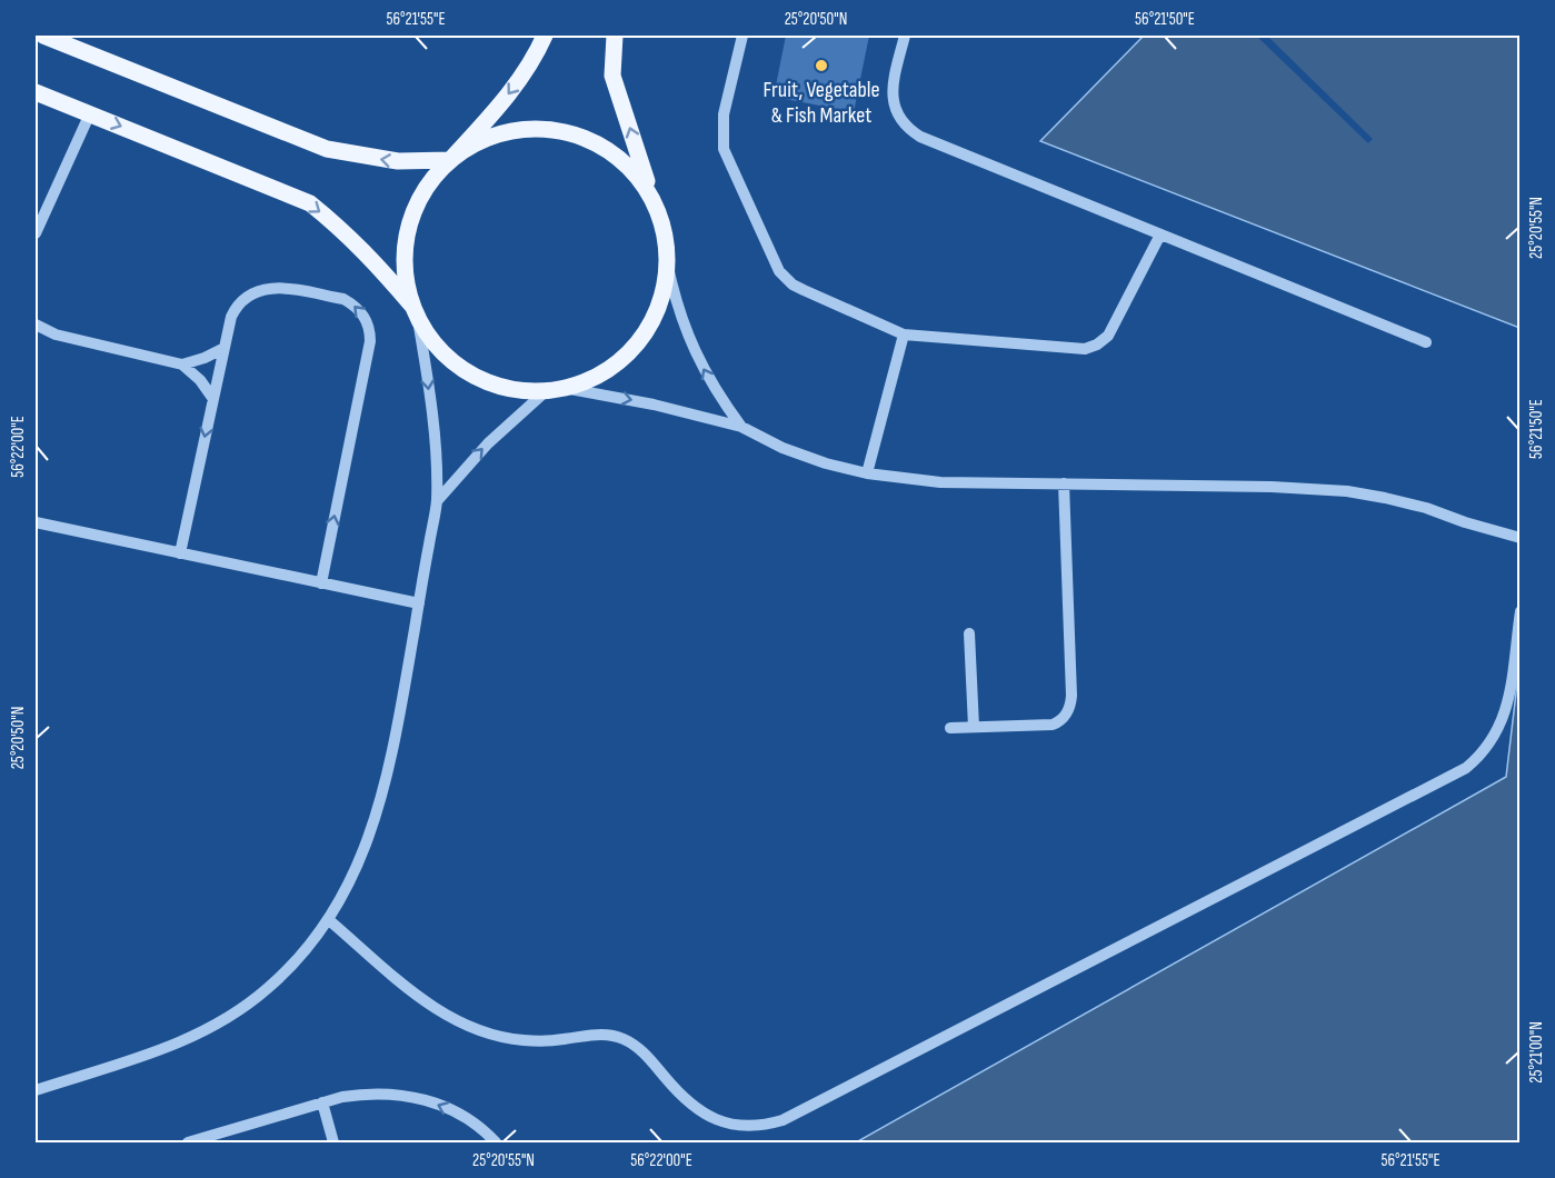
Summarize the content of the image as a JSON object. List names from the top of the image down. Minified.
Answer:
{"places":["Fruit, Vegetable & Fish Market"],"coordinates":["56°21'55\"E","25°20'50\"N","56°21'50\"E","25°20'55\"N","56°22'00\"E","25°21'00\"N"]}
